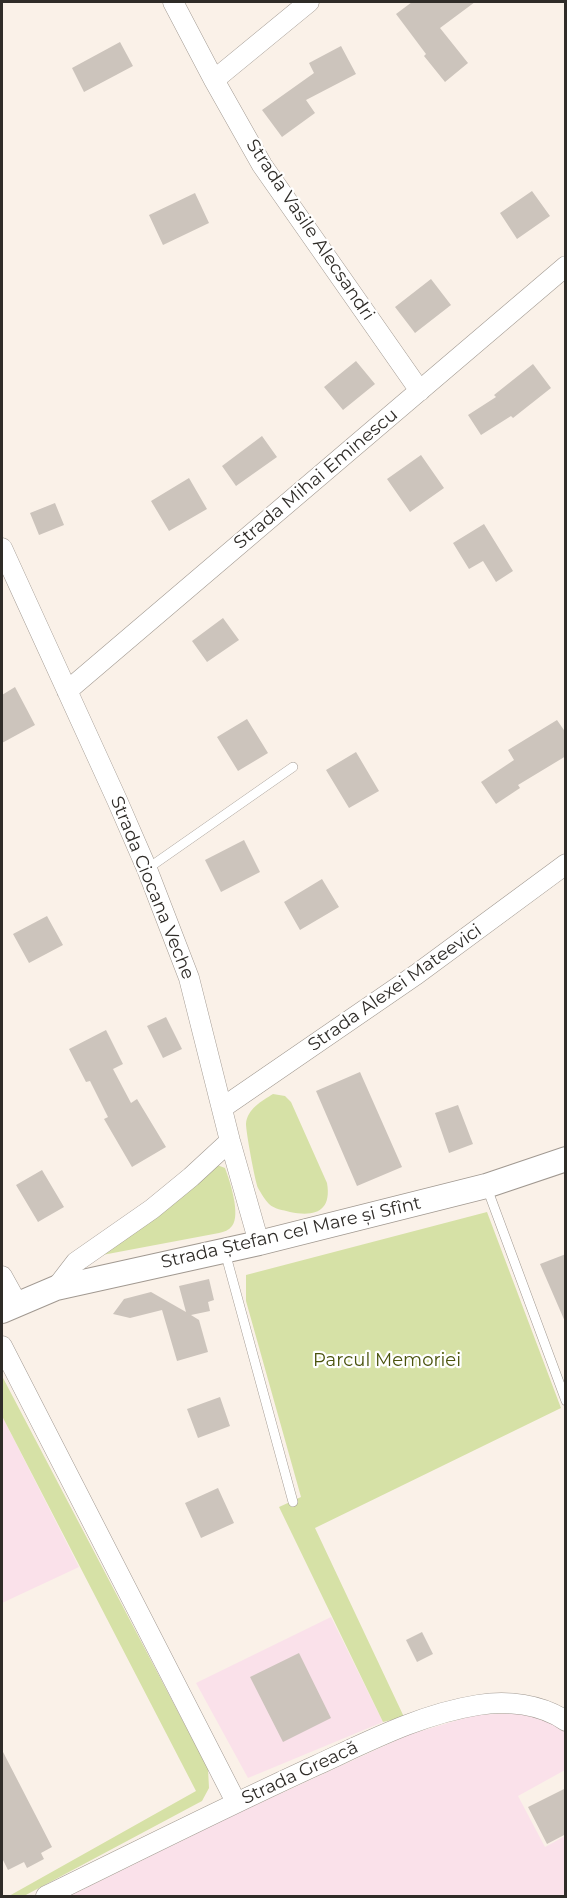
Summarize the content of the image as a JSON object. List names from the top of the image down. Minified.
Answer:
{"streets":{"street":["Strada Vasile Alecsandri","Strada Mihai Eminescu","Strada Ciocana Veche","Strada Alexei Mateevici","Strada Ștefan cel Mare și Sfînt","Strada Greacă"]},"crossings":[["Strada Vasile Alecsandri","Strada Mihai Eminescu"],["Strada Mihai Eminescu","Strada Ciocana Veche"],["Strada Ciocana Veche","Strada Alexei Mateevici"],["Strada Ciocana Veche","Strada Ștefan cel Mare și Sfînt"]],"parks":["Parcul Memoriei"]}
